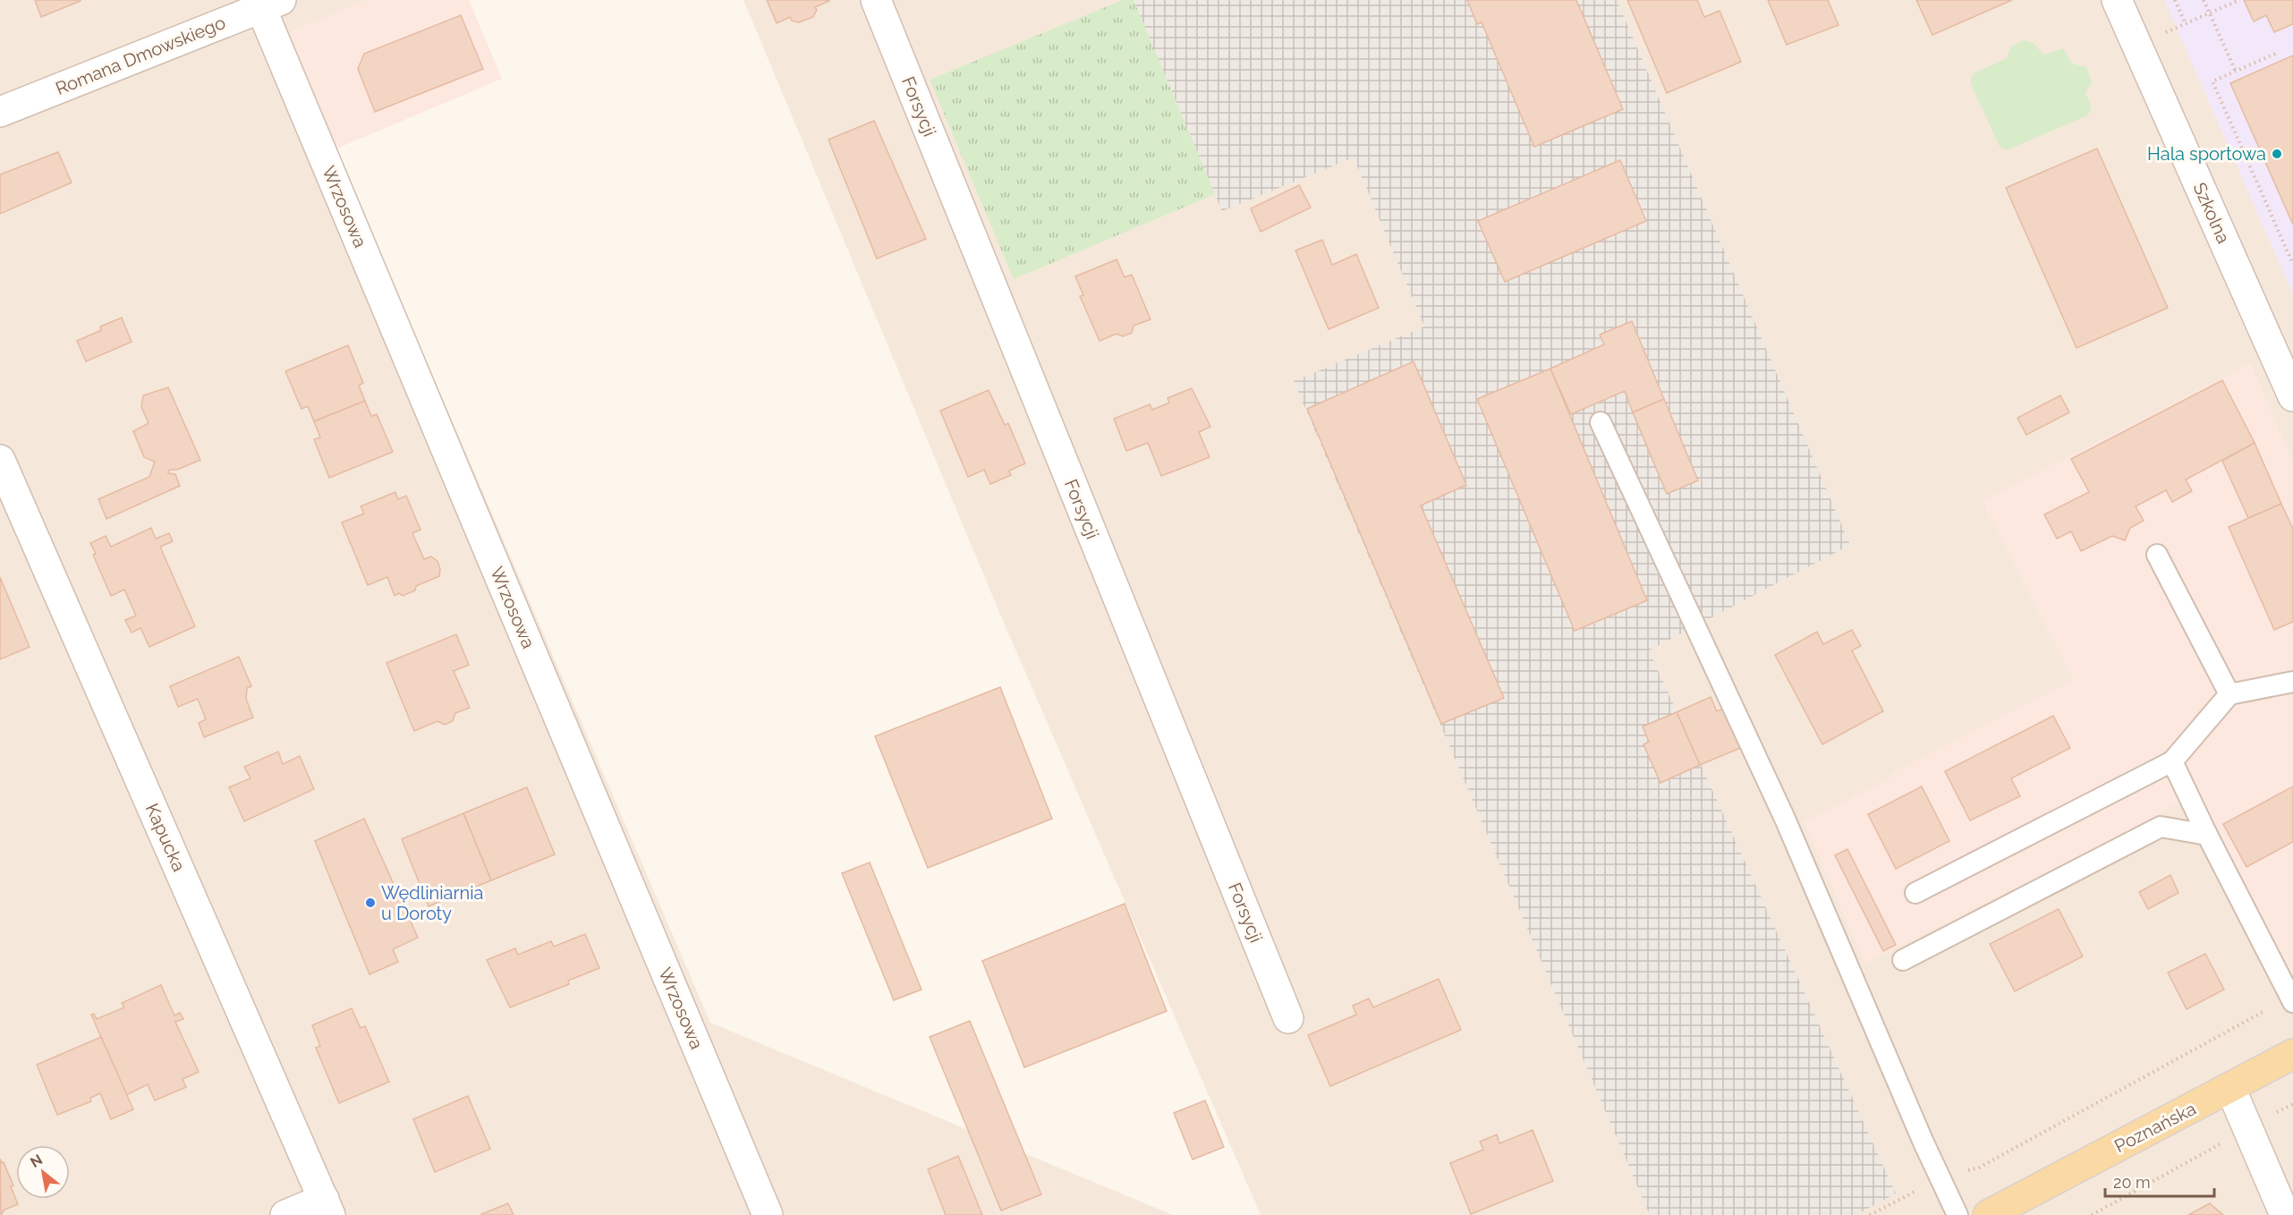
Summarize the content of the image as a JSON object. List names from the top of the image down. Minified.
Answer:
{"streets":{"main road":["Poznańska"],"street":["Romana Dmowskiego","Forsycji","Wrzosowa","Szkolna","Kapucka"]},"crossings":[["Romana Dmowskiego","Wrzosowa"]],"places":["Hala sportowa","Wędliniarnia u Doroty"],"scale_bar":"20 m","north":"top left"}
